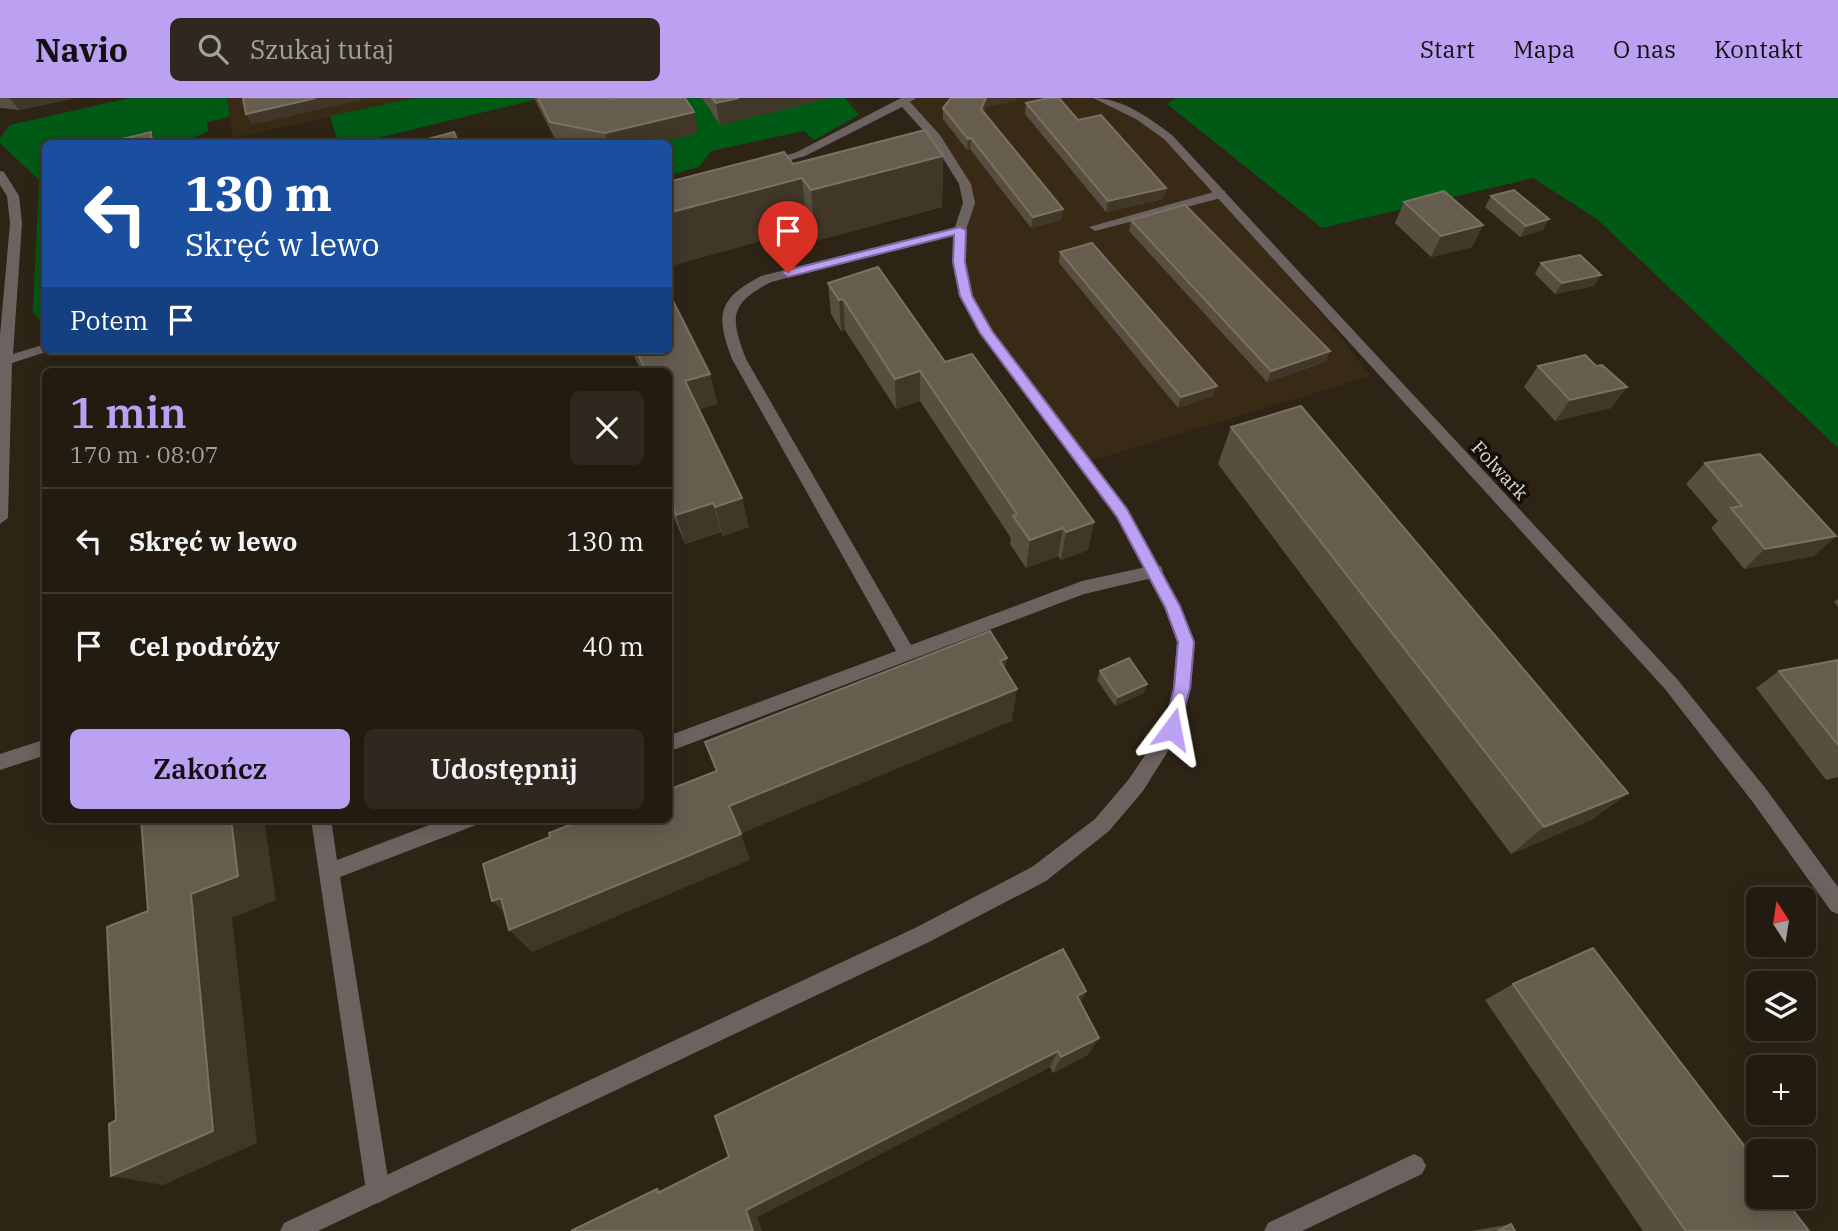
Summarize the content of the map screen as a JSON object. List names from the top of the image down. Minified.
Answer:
{"streets":{"street":["Folwark"]},"north":"top","page":{"header":"Navio","search":"Szukaj tutaj","nav":["Start","Mapa","O nas","Kontakt"],"turn":["130 m","Skręć w lewo"],"then":"Potem","heading":["1 min","170 m · 08:07"],"list":[{"name":"Skręć w lewo","value":"130 m"},{"name":"Cel podróży","value":"40 m"}],"buttons":["Zakończ","Udostępnij"],"map_buttons":["+","−"]}}
